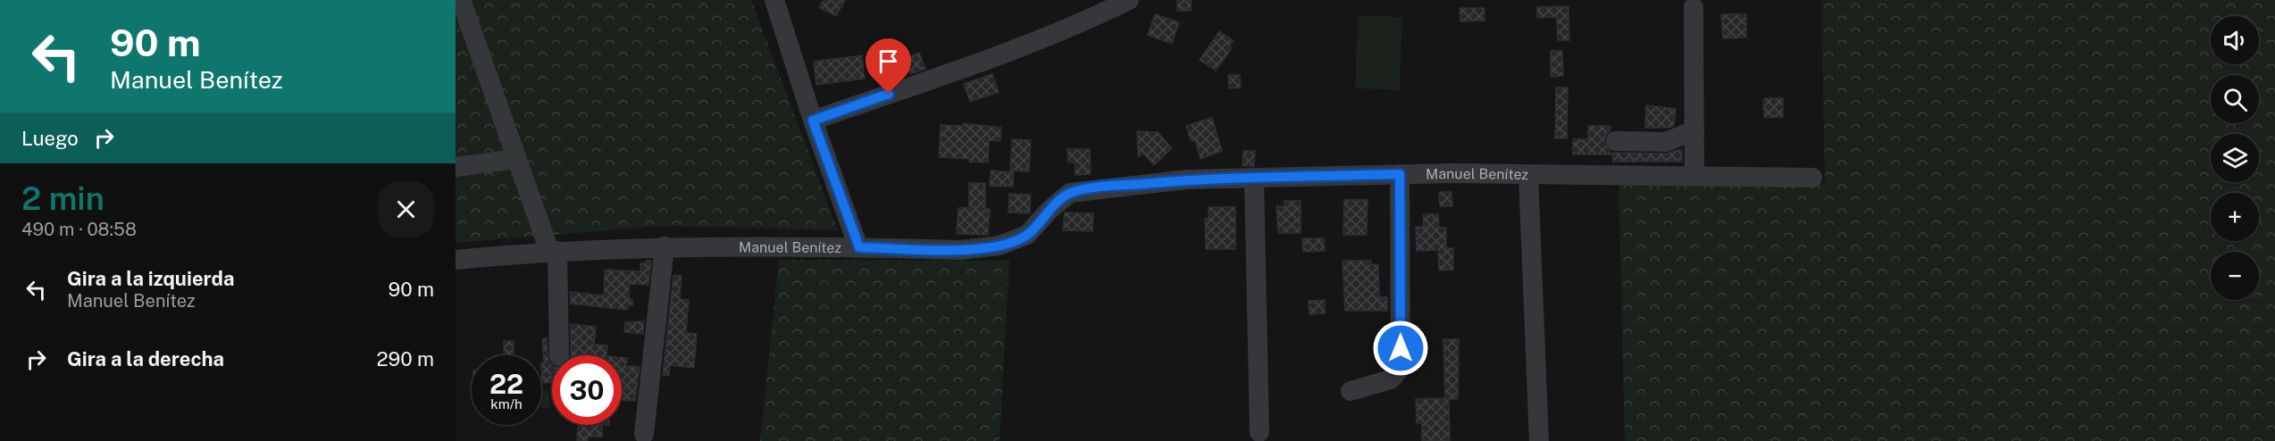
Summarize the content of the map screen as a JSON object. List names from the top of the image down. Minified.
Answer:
{"streets":{"street":["Manuel Benítez"]},"page":{"turn":["90 m","Manuel Benítez"],"map_buttons":["+","−"],"then":"Luego","heading":["2 min","490 m · 08:58"],"list":[{"name":"Gira a la izquierda","note":"Manuel Benítez","value":"90 m"},{"name":"Gira a la derecha","value":"290 m"}],"speed":"22 km/h","limit":"30"}}
